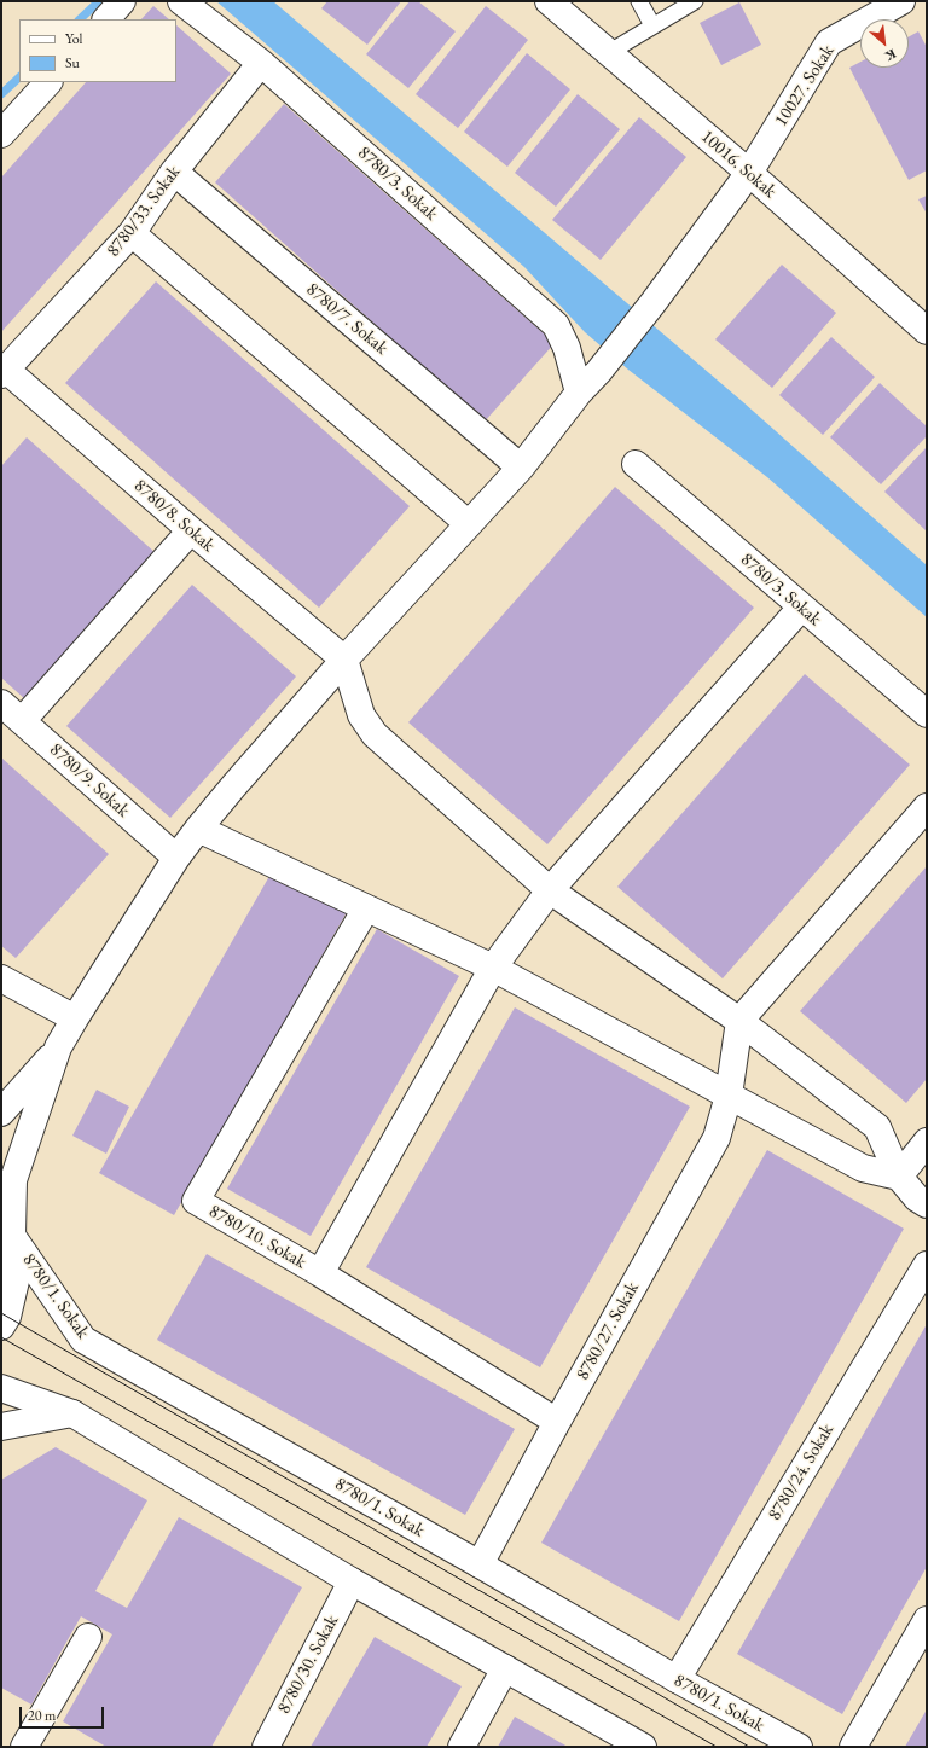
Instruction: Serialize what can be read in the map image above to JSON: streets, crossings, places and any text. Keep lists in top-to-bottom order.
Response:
{
  "streets": {
    "street": [
      "10027. Sokak",
      "10016. Sokak",
      "8780/3. Sokak",
      "8780/33. Sokak",
      "8780/7. Sokak",
      "8780/8. Sokak",
      "8780/9. Sokak",
      "8780/10. Sokak",
      "8780/1. Sokak",
      "8780/27. Sokak",
      "8780/24. Sokak",
      "8780/30. Sokak"
    ]
  },
  "crossings": [
    ["10027. Sokak", "10016. Sokak"],
    ["10027. Sokak", "8780/3. Sokak"],
    ["10027. Sokak", "8780/7. Sokak"],
    ["10027. Sokak", "8780/8. Sokak"],
    ["10027. Sokak", "8780/9. Sokak"],
    ["8780/3. Sokak", "8780/33. Sokak"],
    ["8780/33. Sokak", "8780/7. Sokak"],
    ["8780/33. Sokak", "8780/8. Sokak"],
    ["8780/10. Sokak", "8780/27. Sokak"],
    ["8780/1. Sokak", "8780/27. Sokak"],
    ["8780/1. Sokak", "8780/24. Sokak"]
  ],
  "legend": ["Yol", "Su"],
  "scale_bar": "20 m",
  "north": "bottom right"
}
